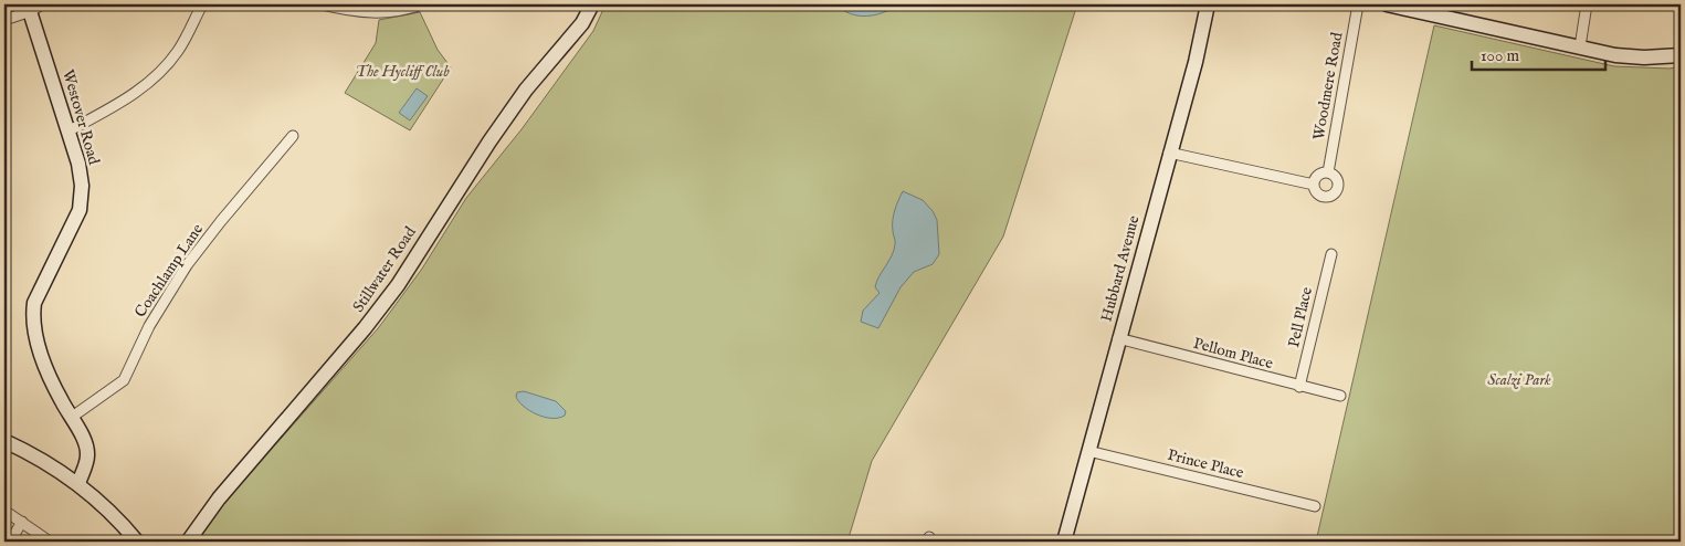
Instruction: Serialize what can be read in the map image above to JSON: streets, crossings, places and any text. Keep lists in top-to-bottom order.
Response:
{
  "streets": {
    "main road": ["Westover Road", "Hubbard Avenue", "Stillwater Road"],
    "street": [
      "Woodmere Road",
      "Coachlamp Lane",
      "Pell Place",
      "Pellom Place",
      "Prince Place"
    ]
  },
  "crossings": [
    ["Woodmere Road", "Hubbard Avenue"],
    ["Westover Road", "Coachlamp Lane"],
    ["Hubbard Avenue", "Pellom Place"],
    ["Hubbard Avenue", "Prince Place"],
    ["Pell Place", "Pellom Place"]
  ],
  "parks": ["The Hycliff Club", "Scalzi Park"],
  "scale_bar": "100 m"
}
